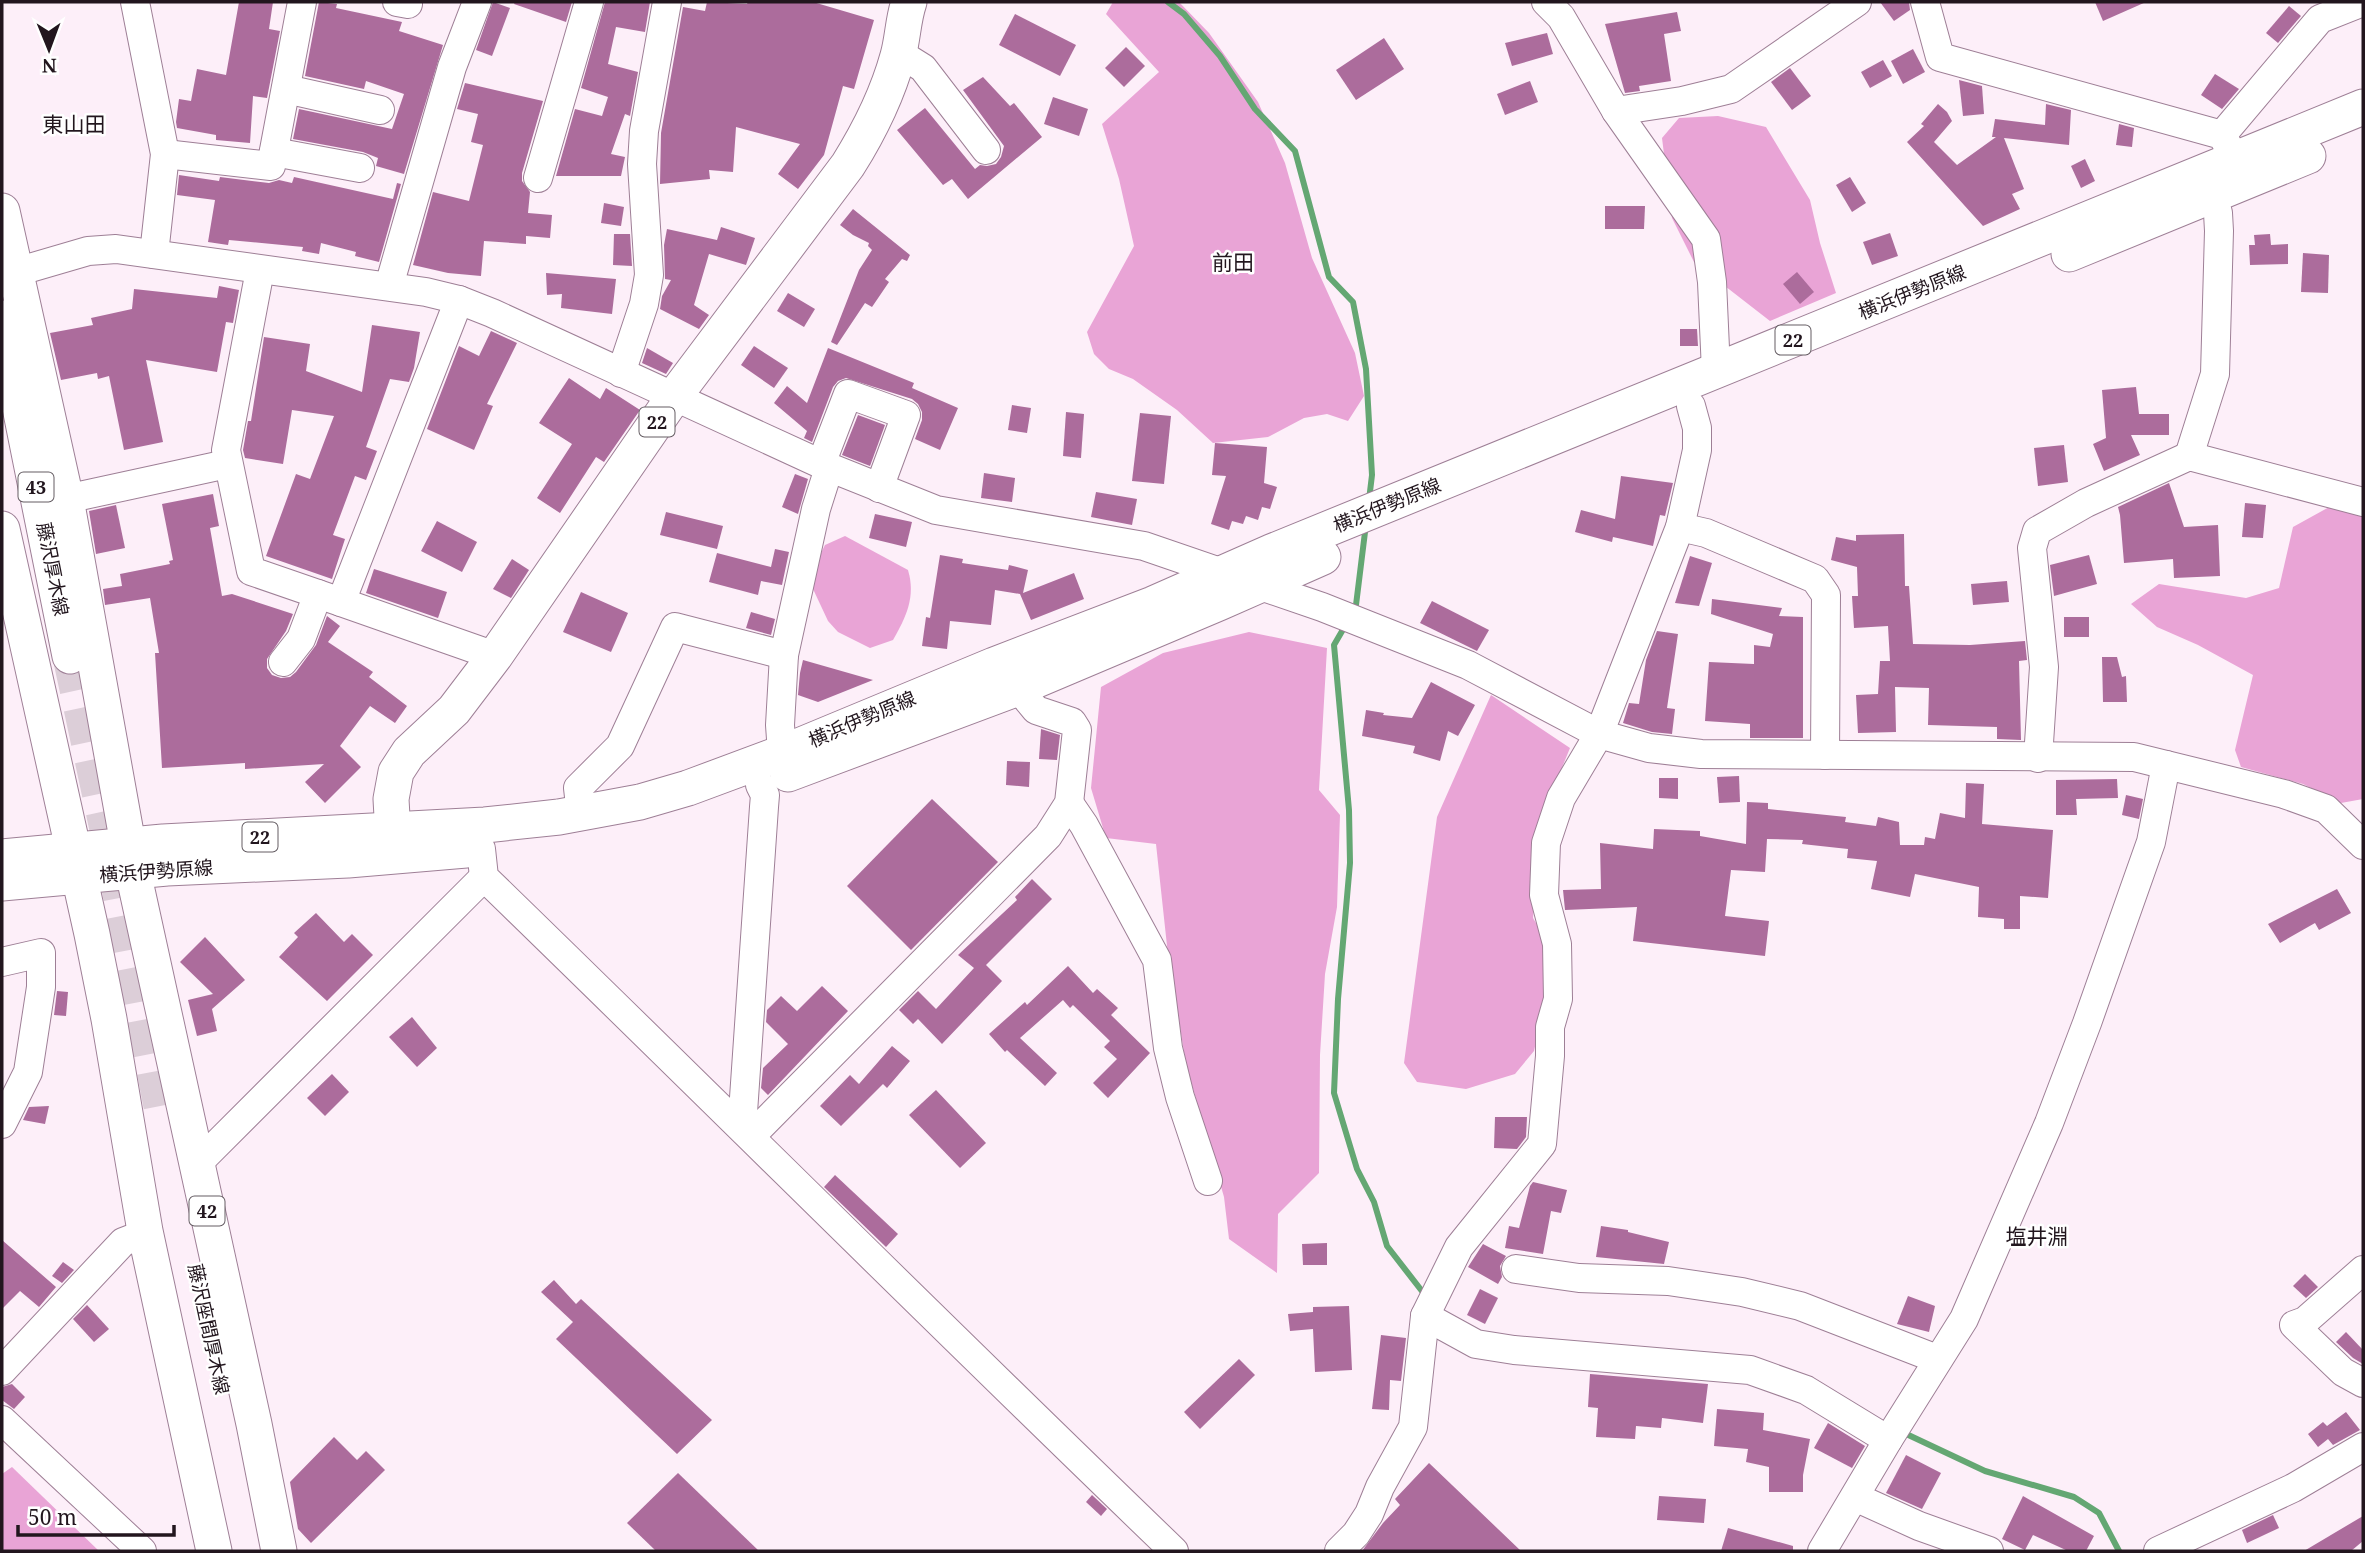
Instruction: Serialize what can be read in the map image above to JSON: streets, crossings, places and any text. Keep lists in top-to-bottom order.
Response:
{
  "streets": {
    "main road": [
      "横浜伊勢原線",
      "22",
      "43",
      "藤沢厚木線",
      "42",
      "藤沢座間厚木線"
    ]
  },
  "crossings": [
    ["横浜伊勢原線", "22"],
    ["横浜伊勢原線", "42"]
  ],
  "districts": ["東山田", "前田", "塩井淵"],
  "scale_bar": "50 m",
  "north": "bottom"
}
